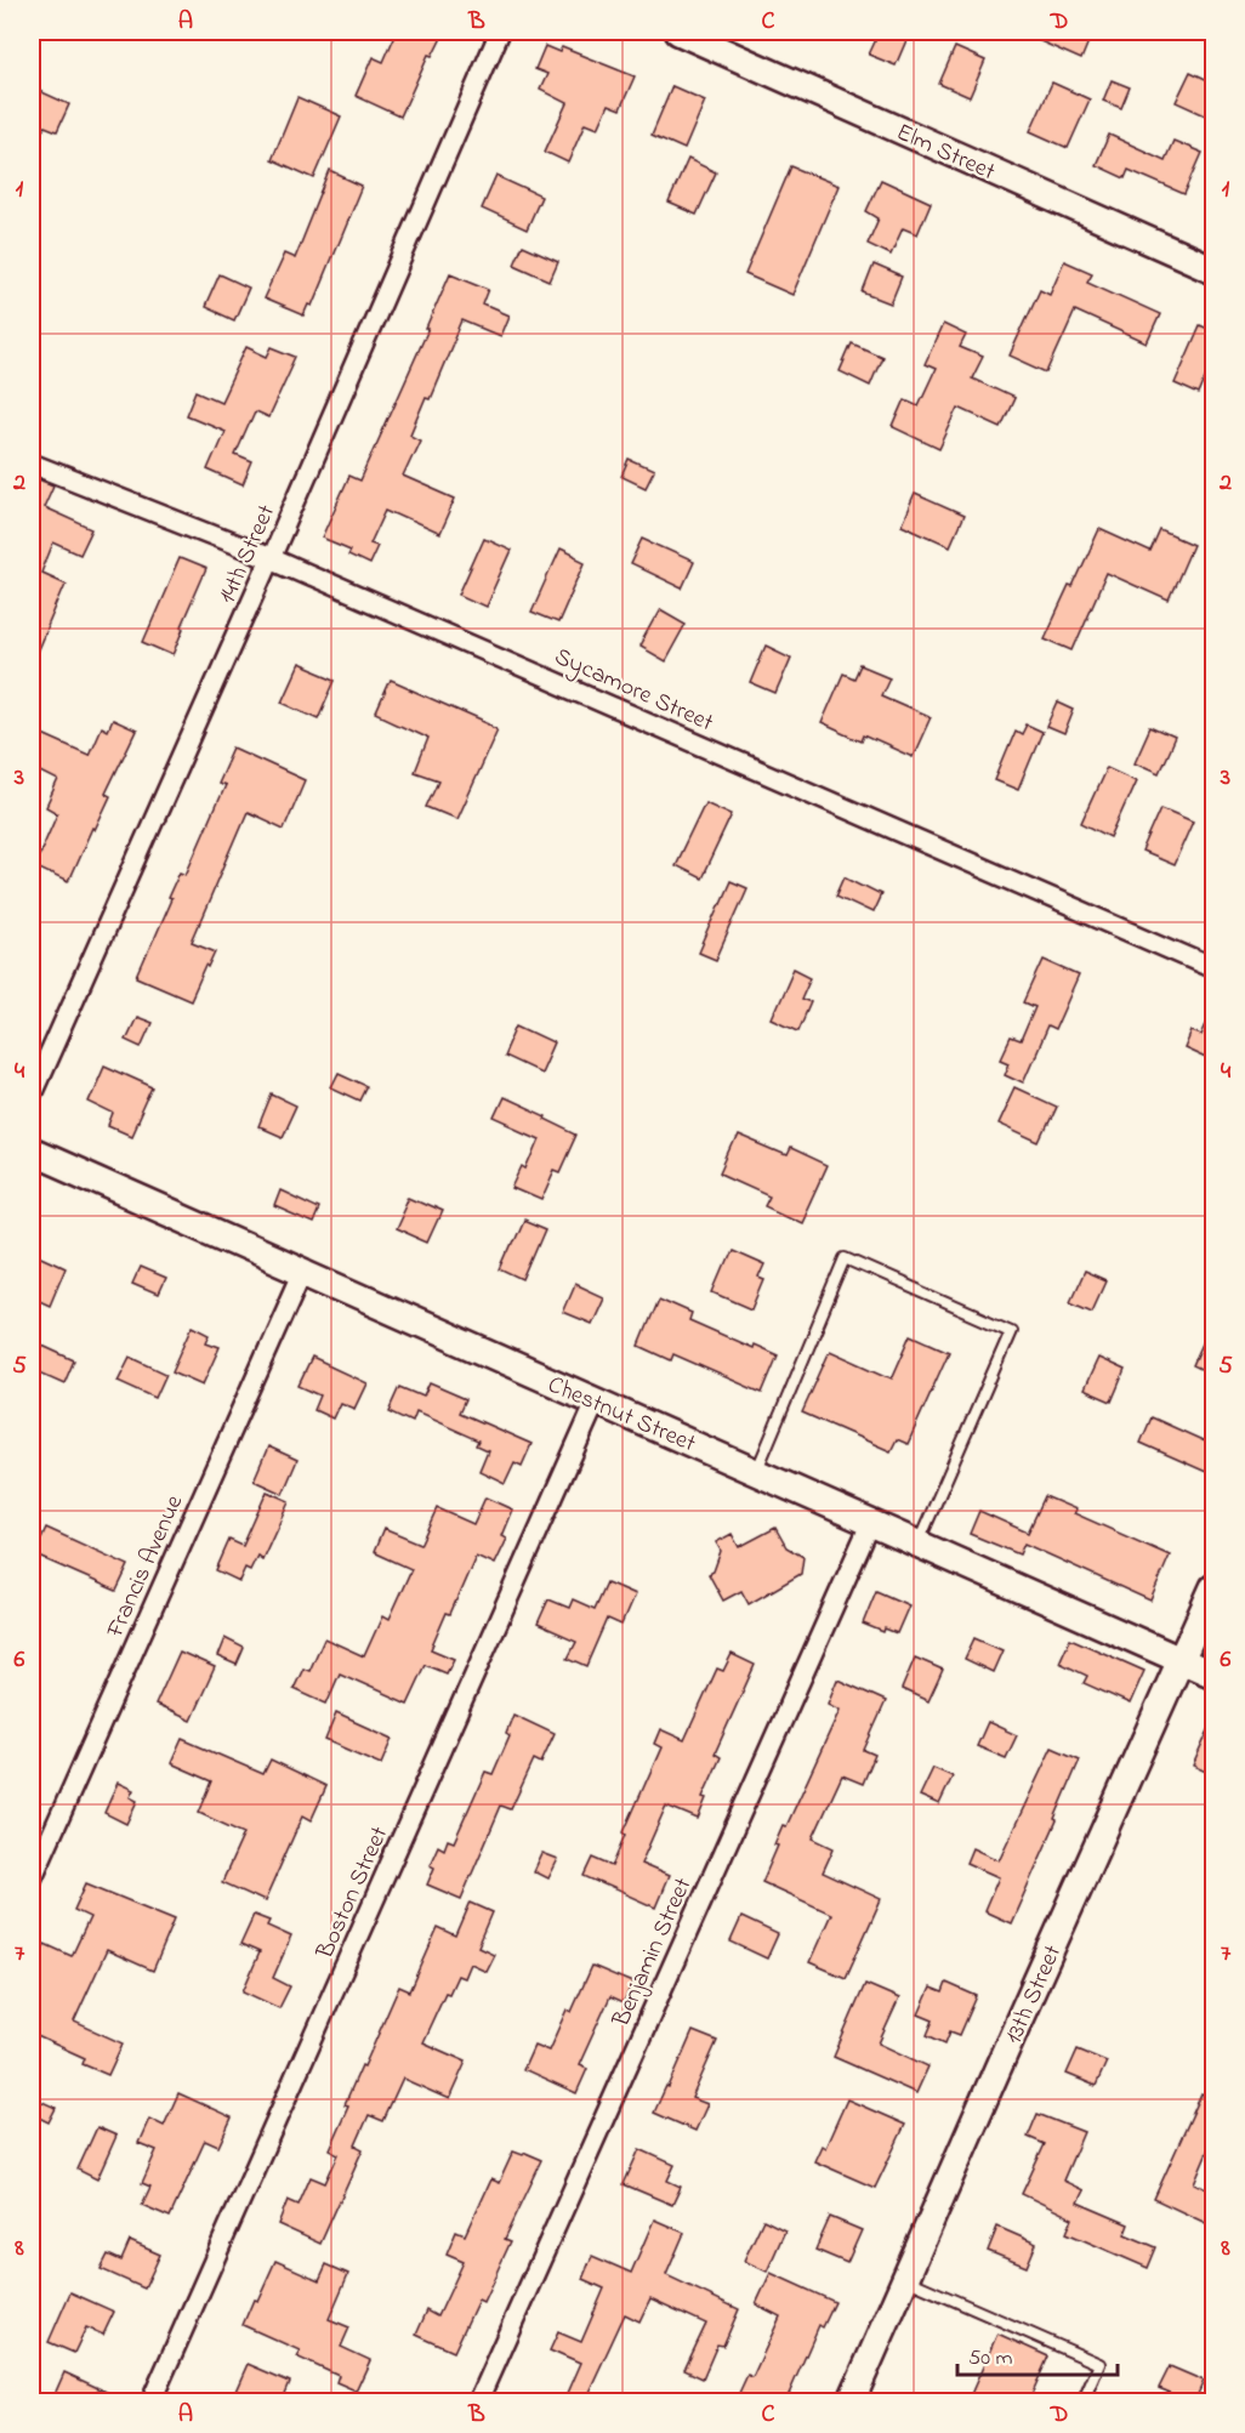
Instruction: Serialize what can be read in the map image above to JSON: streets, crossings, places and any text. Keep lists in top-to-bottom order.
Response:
{
  "streets": {
    "main road": ["Elm Street", "Chestnut Street", "13th Street"],
    "street": [
      "14th Street",
      "Sycamore Street",
      "Francis Avenue",
      "Boston Street",
      "Benjamin Street"
    ]
  },
  "crossings": [
    ["14th Street", "Sycamore Street"],
    ["Chestnut Street", "Francis Avenue"],
    ["Chestnut Street", "Boston Street"],
    ["Chestnut Street", "Benjamin Street"],
    ["Chestnut Street", "13th Street"]
  ],
  "scale_bar": "50 m",
  "grid": {
    "columns": [
      "A",
      "B",
      "C",
      "D"
    ],
    "rows": [
      "1",
      "2",
      "3",
      "4",
      "5",
      "6",
      "7",
      "8"
    ]
  }
}
